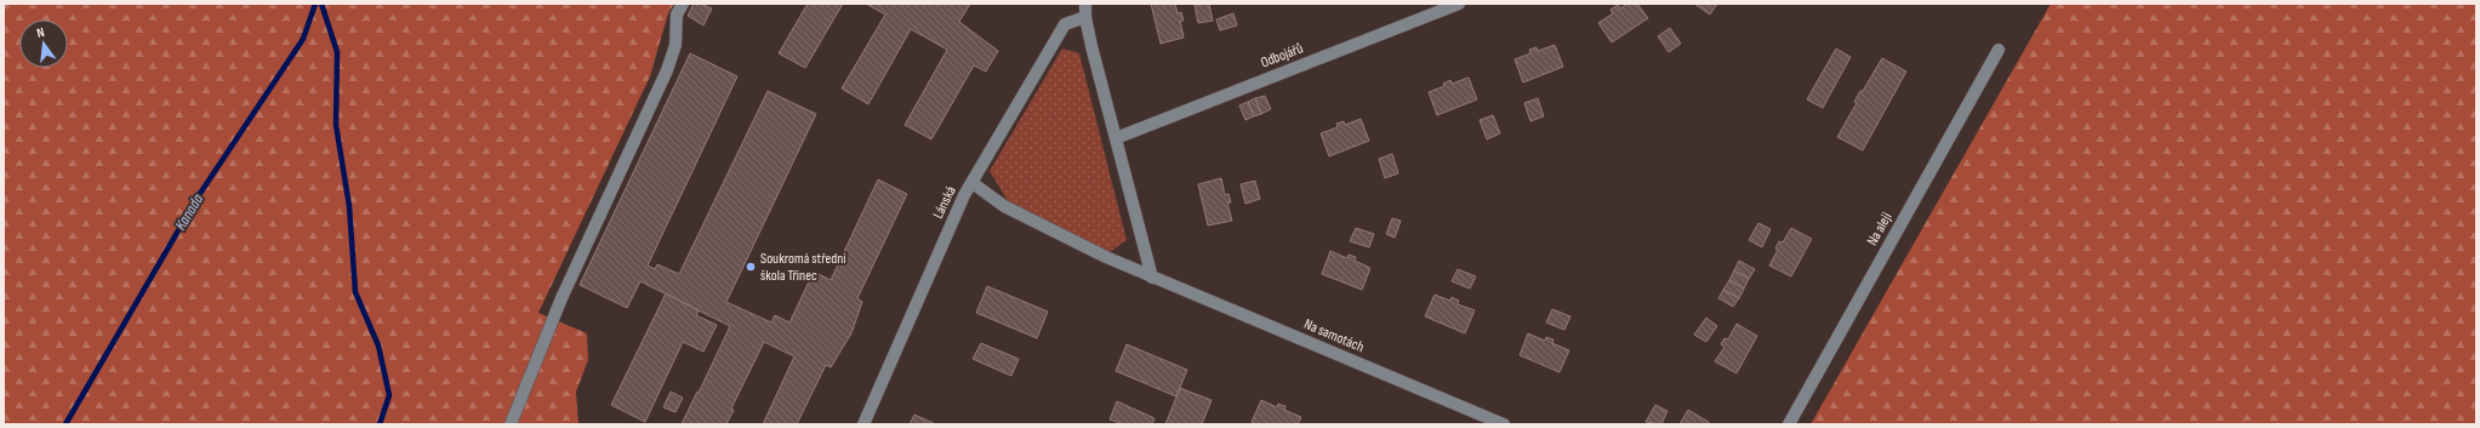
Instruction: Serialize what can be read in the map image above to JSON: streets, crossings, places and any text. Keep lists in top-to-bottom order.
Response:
{
  "streets": {
    "street": [
      "Odbojářů",
      "Lánská",
      "Na aleji",
      "Na samotách"
    ]
  },
  "crossings": [
    ["Lánská", "Na samotách"]
  ],
  "water": ["Kanada"],
  "places": ["Soukromá střední škola Třinec"],
  "north": "top"
}
